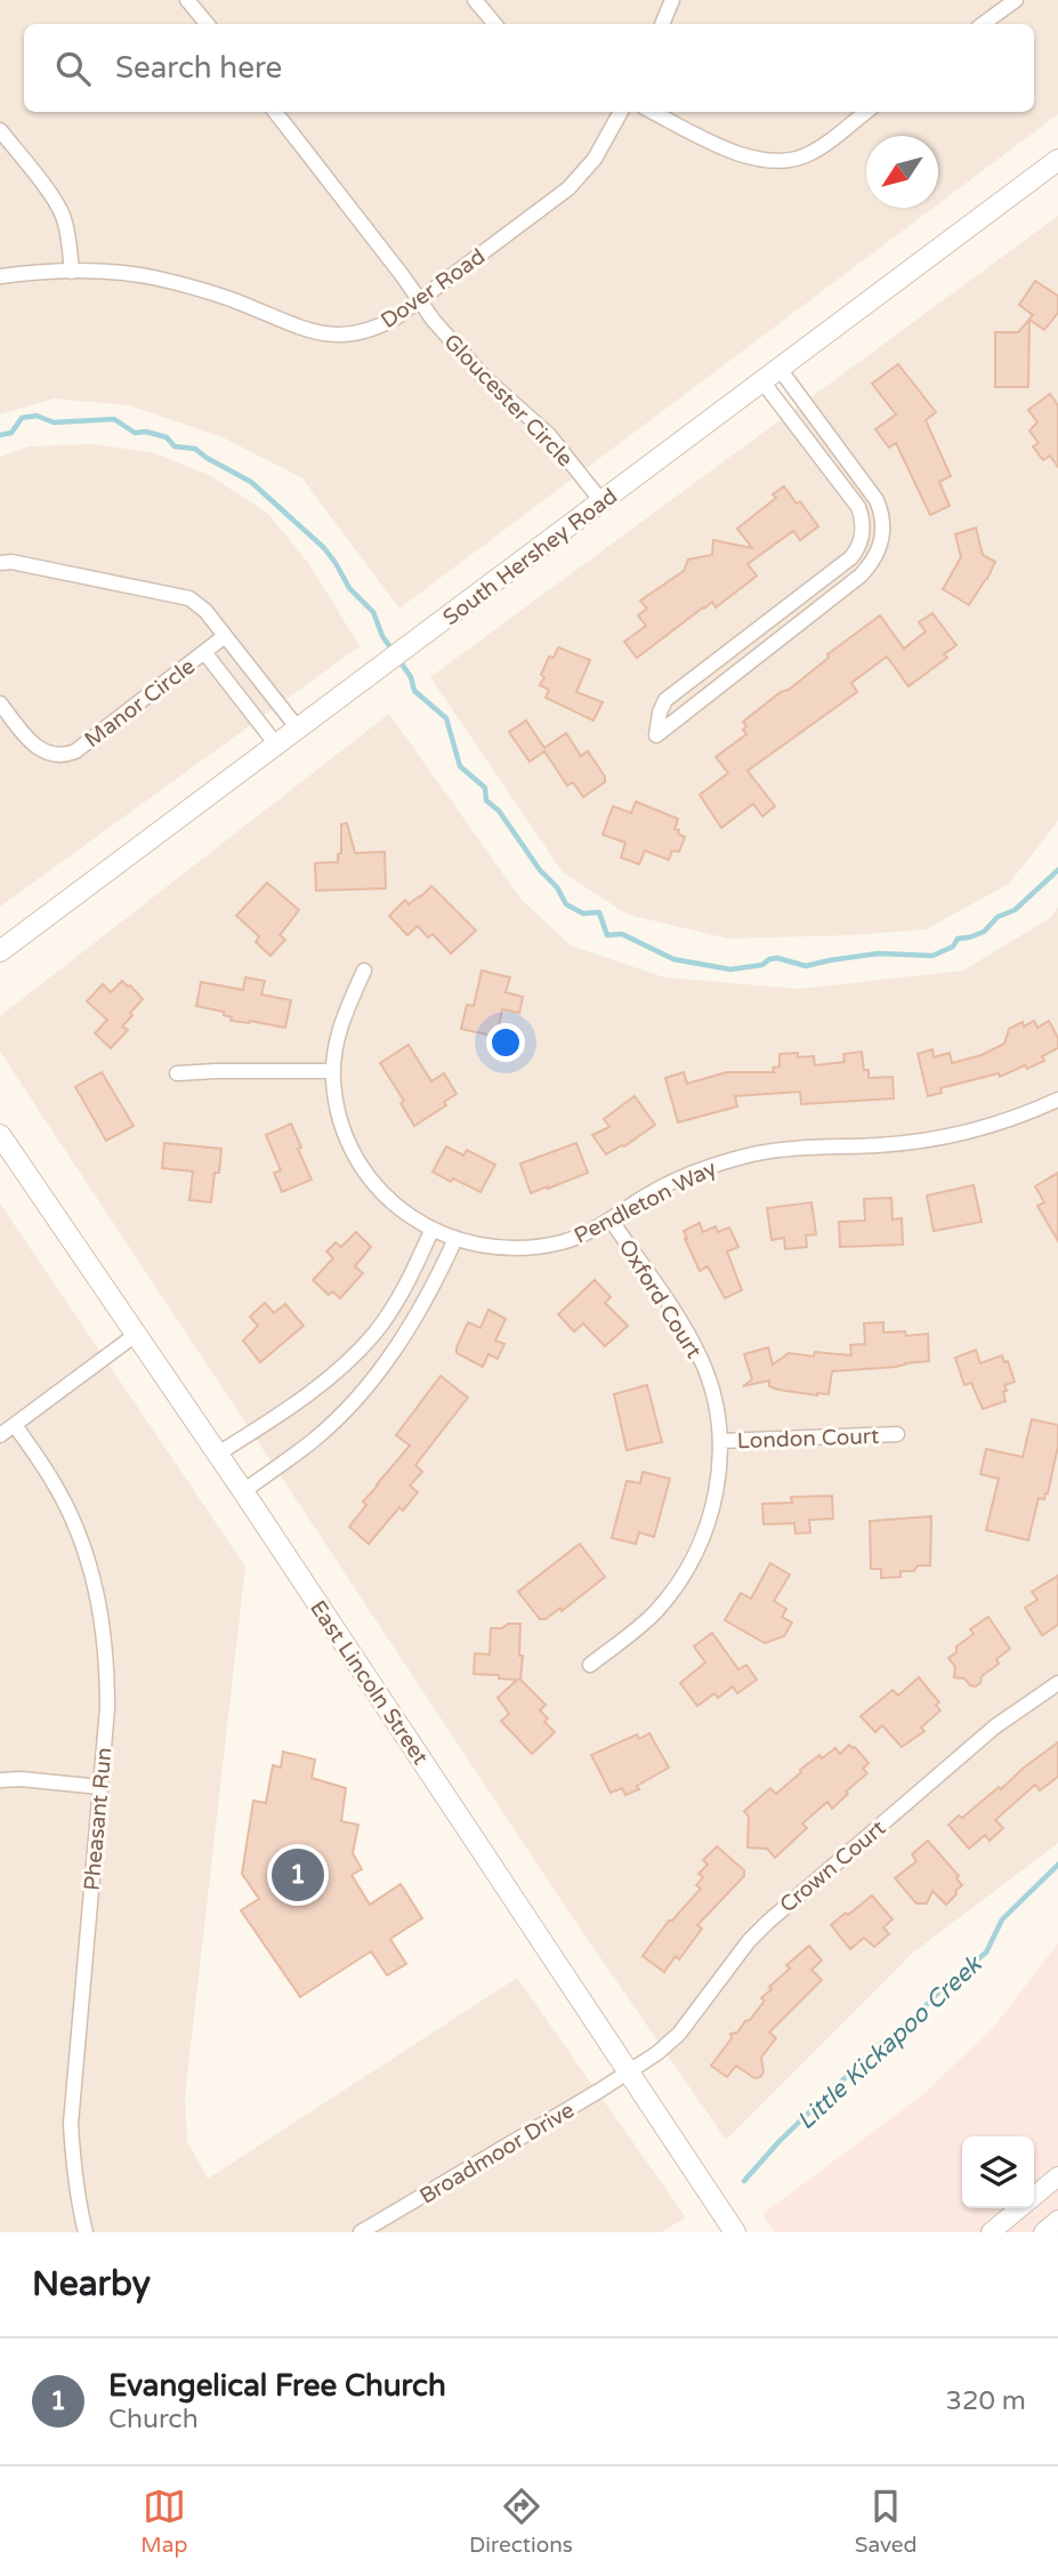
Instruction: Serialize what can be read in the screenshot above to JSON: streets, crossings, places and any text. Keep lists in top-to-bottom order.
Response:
{
  "streets": {
    "main road": ["South Hershey Road", "East Lincoln Street"],
    "street": [
      "Dover Road",
      "Gloucester Circle",
      "Manor Circle",
      "Pendleton Way",
      "Oxford Court",
      "London Court",
      "Pheasant Run",
      "Crown Court",
      "Broadmoor Drive"
    ]
  },
  "crossings": [
    ["Dover Road", "Gloucester Circle"],
    ["Gloucester Circle", "South Hershey Road"],
    ["South Hershey Road", "Manor Circle"],
    ["Pendleton Way", "Oxford Court"],
    ["Oxford Court", "London Court"],
    ["East Lincoln Street", "Crown Court"],
    ["East Lincoln Street", "Broadmoor Drive"],
    ["Crown Court", "Broadmoor Drive"]
  ],
  "water": ["Little Kickapoo Creek"],
  "north": "bottom left",
  "page": {
    "search": "Search here",
    "pins": "1",
    "heading": "Nearby",
    "list": [
      {
        "mark": "1",
        "name": "Evangelical Free Church",
        "note": "Church",
        "value": "320 m"
      }
    ],
    "nav": ["Map", "Directions", "Saved"]
  }
}
